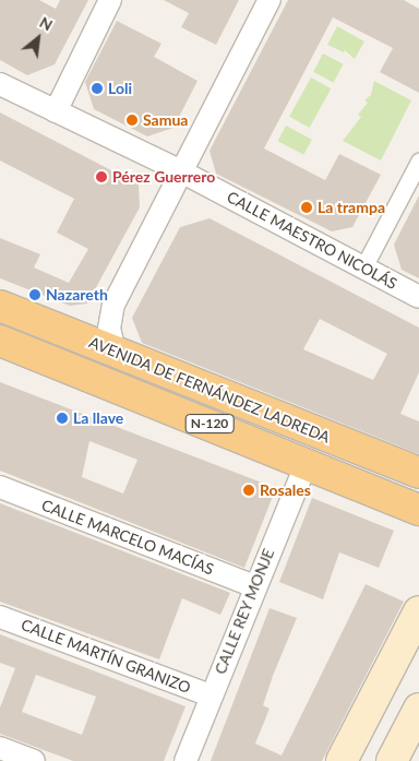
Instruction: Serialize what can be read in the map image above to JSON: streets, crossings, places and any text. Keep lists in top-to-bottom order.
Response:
{
  "streets": {
    "highway": ["AVENIDA DE FERNÁNDEZ LADREDA", "N-120"],
    "street": [
      "CALLE MAESTRO NICOLÁS",
      "CALLE MARCELO MACÍAS",
      "CALLE REY MONJE",
      "CALLE MARTÍN GRANIZO"
    ]
  },
  "crossings": [
    ["AVENIDA DE FERNÁNDEZ LADREDA", "CALLE REY MONJE"],
    ["CALLE MARCELO MACÍAS", "CALLE REY MONJE"],
    ["CALLE REY MONJE", "CALLE MARTÍN GRANIZO"]
  ],
  "places": [
    "Loli",
    "Samua",
    "Pérez Guerrero",
    "La trampa",
    "Nazareth",
    "La llave",
    "Rosales"
  ],
  "north": "top right"
}
